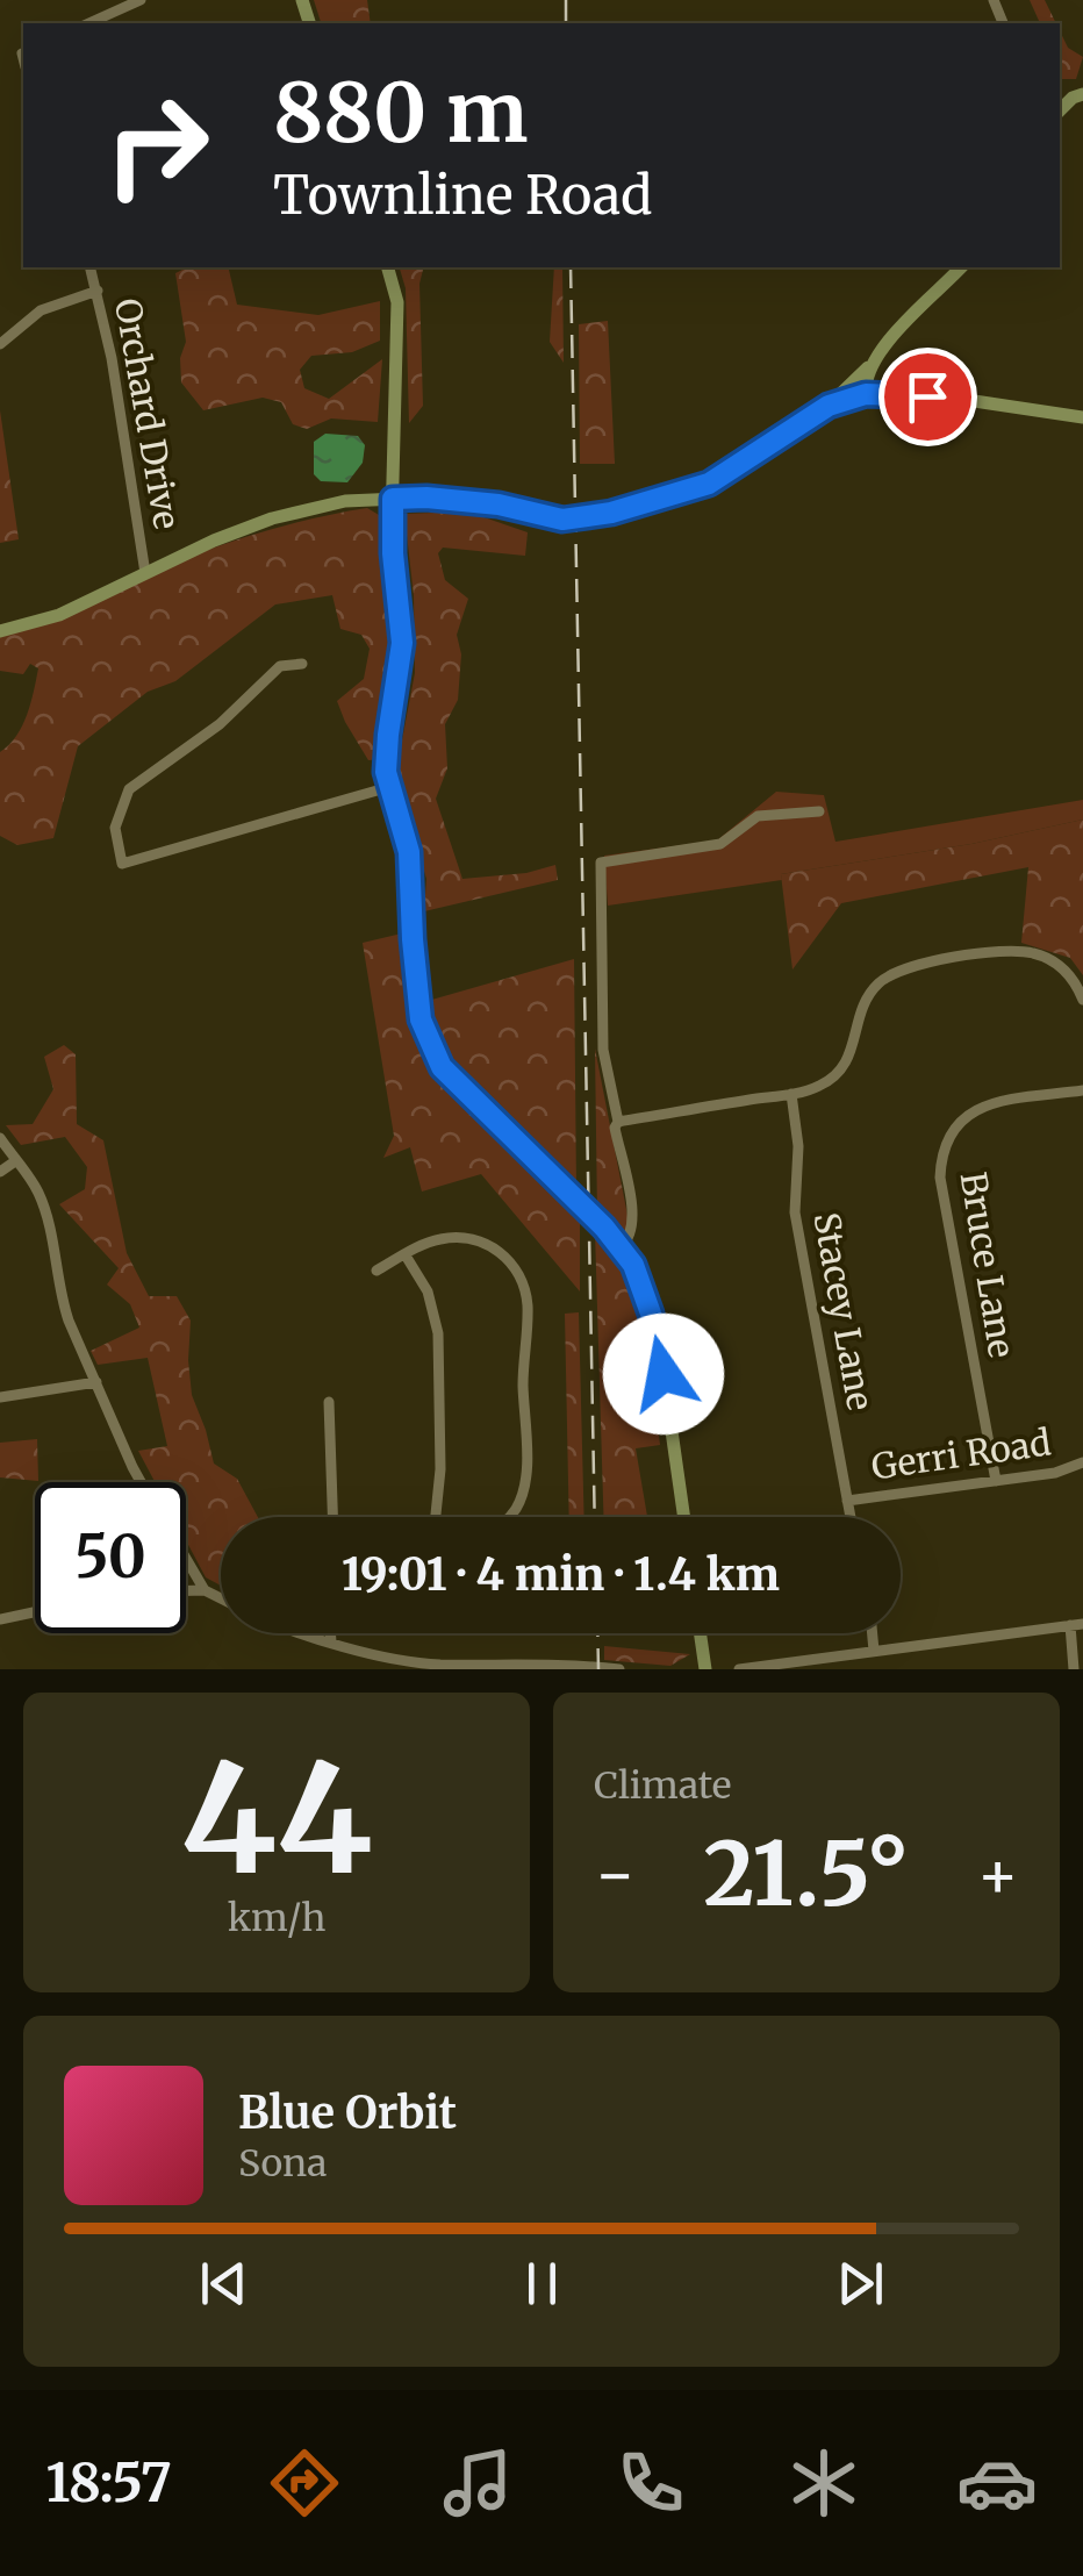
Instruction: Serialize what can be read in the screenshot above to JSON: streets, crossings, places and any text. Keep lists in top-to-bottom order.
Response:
{
  "streets": {
    "street": [
      "Orchard Drive",
      "Bruce Lane",
      "Stacey Lane",
      "Gerri Road"
    ]
  },
  "crossings": [
    ["Bruce Lane", "Gerri Road"],
    ["Stacey Lane", "Gerri Road"]
  ],
  "page": {
    "turn": ["880 m", "Townline Road"],
    "limit": "50",
    "trip": "19:01 · 4 min · 1.4 km",
    "tile": [
      ["44", "km/h"],
      "Climate"
    ],
    "heat": ["−", "21.5°", "+"],
    "song": ["Blue Orbit", "Sona"],
    "tabs": "18:57"
  }
}
